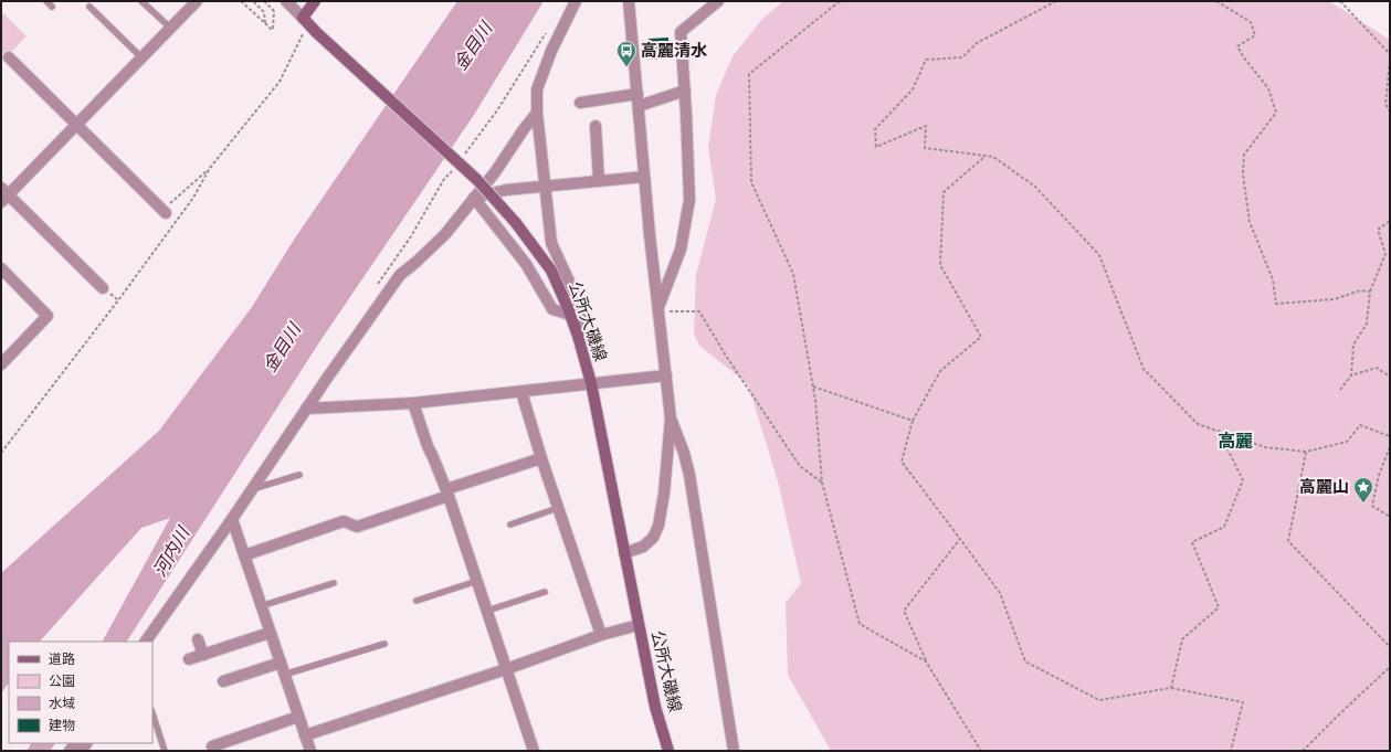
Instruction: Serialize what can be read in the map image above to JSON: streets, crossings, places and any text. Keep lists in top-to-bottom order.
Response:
{
  "streets": {
    "main road": ["公所大磯線"]
  },
  "districts": ["高麗"],
  "water": ["金目川", "河内川"],
  "places": {
    "bus stop": ["高麗清水"],
    "place": ["高麗山"]
  },
  "legend": [
    "道路",
    "公園",
    "水域",
    "建物"
  ]
}
